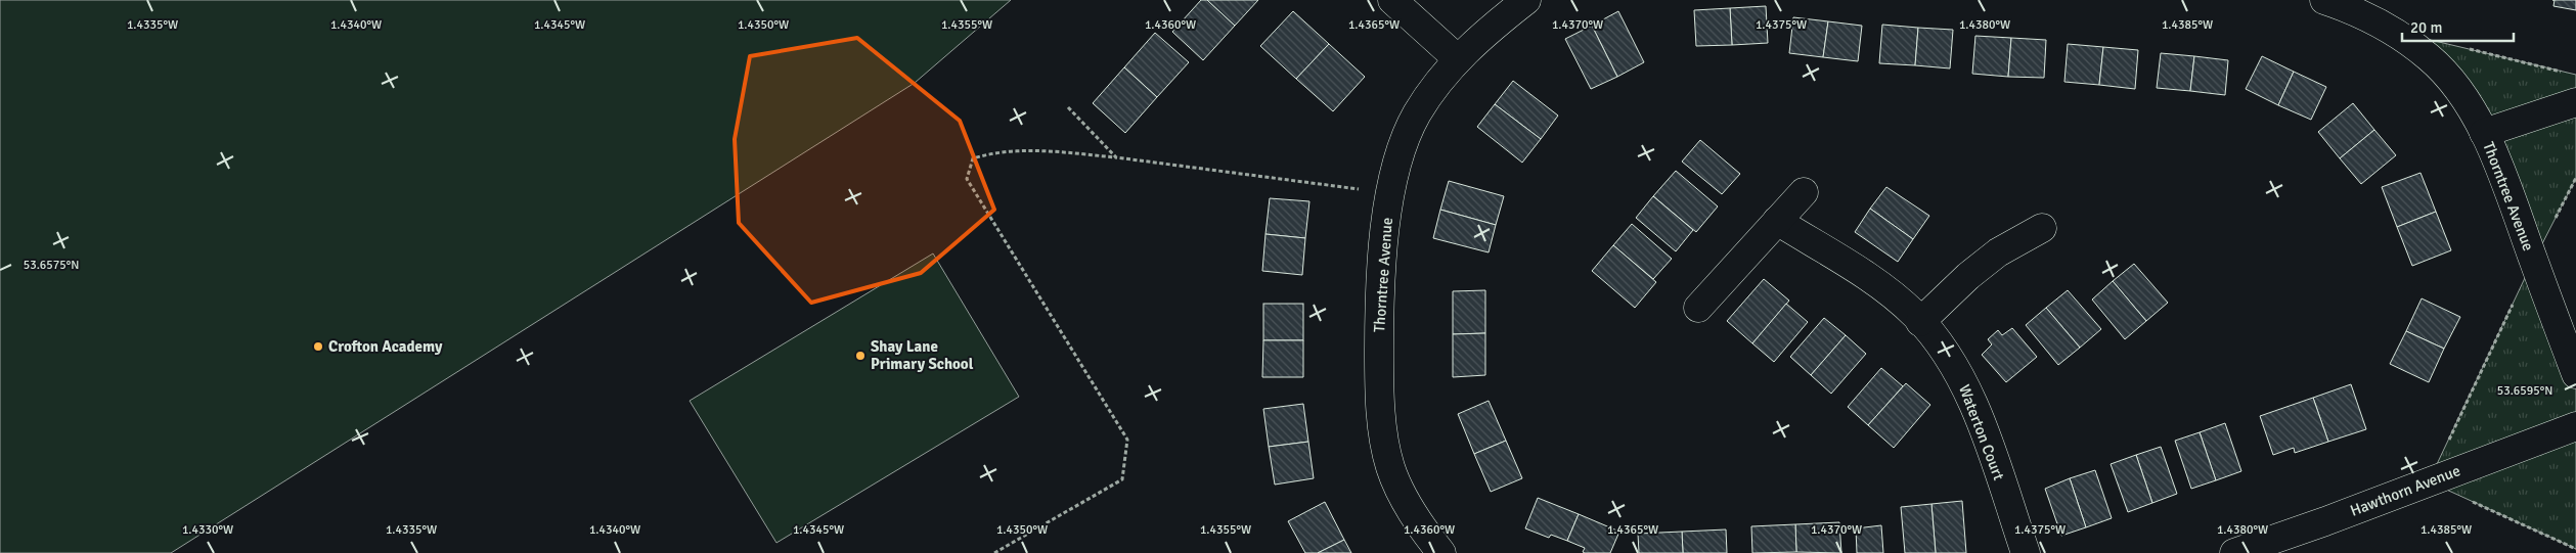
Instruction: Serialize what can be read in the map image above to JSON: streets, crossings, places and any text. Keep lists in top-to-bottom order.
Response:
{
  "streets": {
    "street": ["Thorntree Avenue", "Waterton Court", "Hawthorn Avenue"]
  },
  "places": ["Crofton Academy", "Shay Lane Primary School"],
  "scale_bar": "20 m",
  "coordinates": [
    "1.4335°W",
    "1.4340°W",
    "1.4345°W",
    "1.4350°W",
    "1.4355°W",
    "1.4380°W",
    "1.4385°W",
    "1.4360°W",
    "1.4365°W",
    "1.4370°W",
    "1.4375°W",
    "53.6575°N",
    "53.6595°N",
    "1.4330°W"
  ]
}
